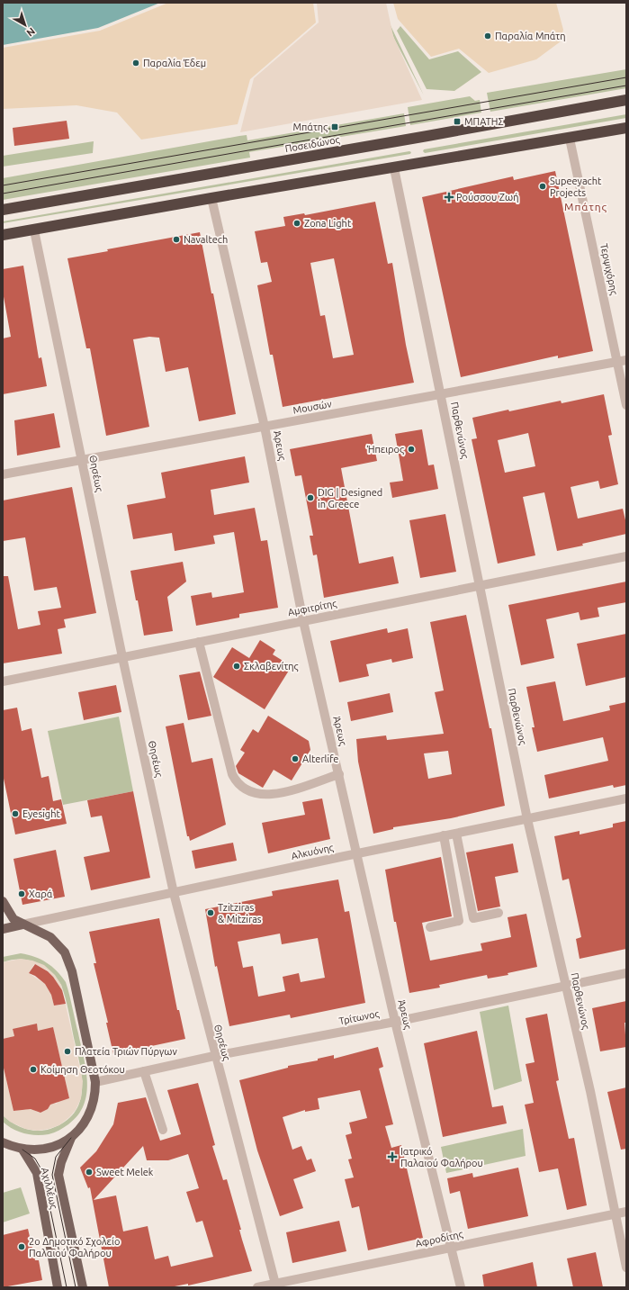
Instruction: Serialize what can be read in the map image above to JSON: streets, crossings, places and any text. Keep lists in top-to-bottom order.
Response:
{
  "streets": {
    "highway": ["Ποσειδώνος"],
    "main road": ["Αλκυόνης", "Αχιλλέως"],
    "street": [
      "Τερψιχόρης",
      "Μουσών",
      "Παρθενώνος",
      "Άρεως",
      "Θησέως",
      "Αμφιτρίτης",
      "Τρίτωνος",
      "Αφροδίτης"
    ]
  },
  "crossings": [
    ["Τερψιχόρης", "Μουσών"],
    ["Μουσών", "Παρθενώνος"],
    ["Μουσών", "Άρεως"],
    ["Μουσών", "Θησέως"],
    ["Παρθενώνος", "Αμφιτρίτης"],
    ["Παρθενώνος", "Αλκυόνης"],
    ["Παρθενώνος", "Τρίτωνος"],
    ["Παρθενώνος", "Αφροδίτης"],
    ["Άρεως", "Αμφιτρίτης"],
    ["Άρεως", "Αλκυόνης"],
    ["Άρεως", "Τρίτωνος"],
    ["Άρεως", "Αφροδίτης"],
    ["Θησέως", "Αμφιτρίτης"],
    ["Θησέως", "Αλκυόνης"],
    ["Θησέως", "Τρίτωνος"],
    ["Θησέως", "Αφροδίτης"]
  ],
  "districts": ["Μπάτης"],
  "places": {
    "other": [
      "Παραλία Μπάτη",
      "Παραλία Έδεμ",
      "Supeeyacht Projects",
      "Zona Light",
      "Navaltech",
      "Ήπειρος",
      "DIG | Designed in Greece",
      "Σκλαβενίτης",
      "Alterlife",
      "Eyesight",
      "Χαρά",
      "Tzitziras & Mitziras",
      "Πλατεία Τριών Πύργων",
      "Κοίμηση Θεοτόκου",
      "Sweet Melek",
      "2ο Δημοτικό Σχολείο Παλαιού Φαλήρου"
    ],
    "transit": ["ΜΠΑΤΗΣ", "Μπάτης"],
    "health": ["Ρούσσου Ζωή", "Ιατρικό Παλαιού Φαλήρου"]
  },
  "north": "bottom right"
}
